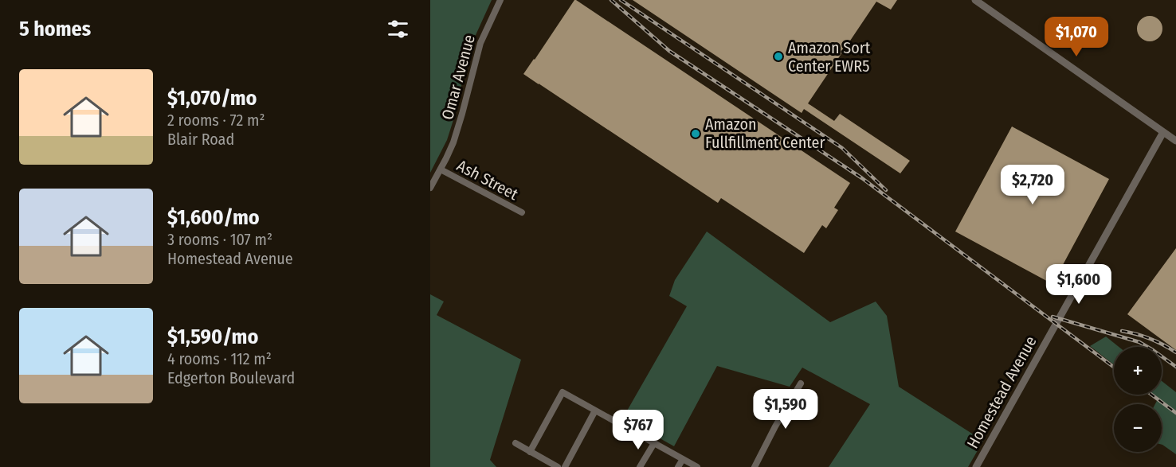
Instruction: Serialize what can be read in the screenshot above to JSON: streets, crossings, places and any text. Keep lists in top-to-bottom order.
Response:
{
  "streets": {
    "street": ["Omar Avenue", "Ash Street", "Homestead Avenue"]
  },
  "crossings": [
    ["Omar Avenue", "Ash Street"]
  ],
  "places": ["Amazon Sort Center EWR5", "Amazon Fullfillment Center"],
  "page": {
    "heading": "5 homes",
    "price": [
      "$1,070",
      "$2,720",
      "$1,600",
      "$1,590",
      "$767"
    ],
    "list": [
      {
        "name": "$1,070/mo",
        "note": "2 rooms · 72 m² · Blair Road"
      },
      {
        "name": "$1,600/mo",
        "note": "3 rooms · 107 m² · Homestead Avenue"
      },
      {
        "name": "$1,590/mo",
        "note": "4 rooms · 112 m² · Edgerton Boulevard"
      }
    ],
    "map_buttons": ["+", "−"]
  }
}
